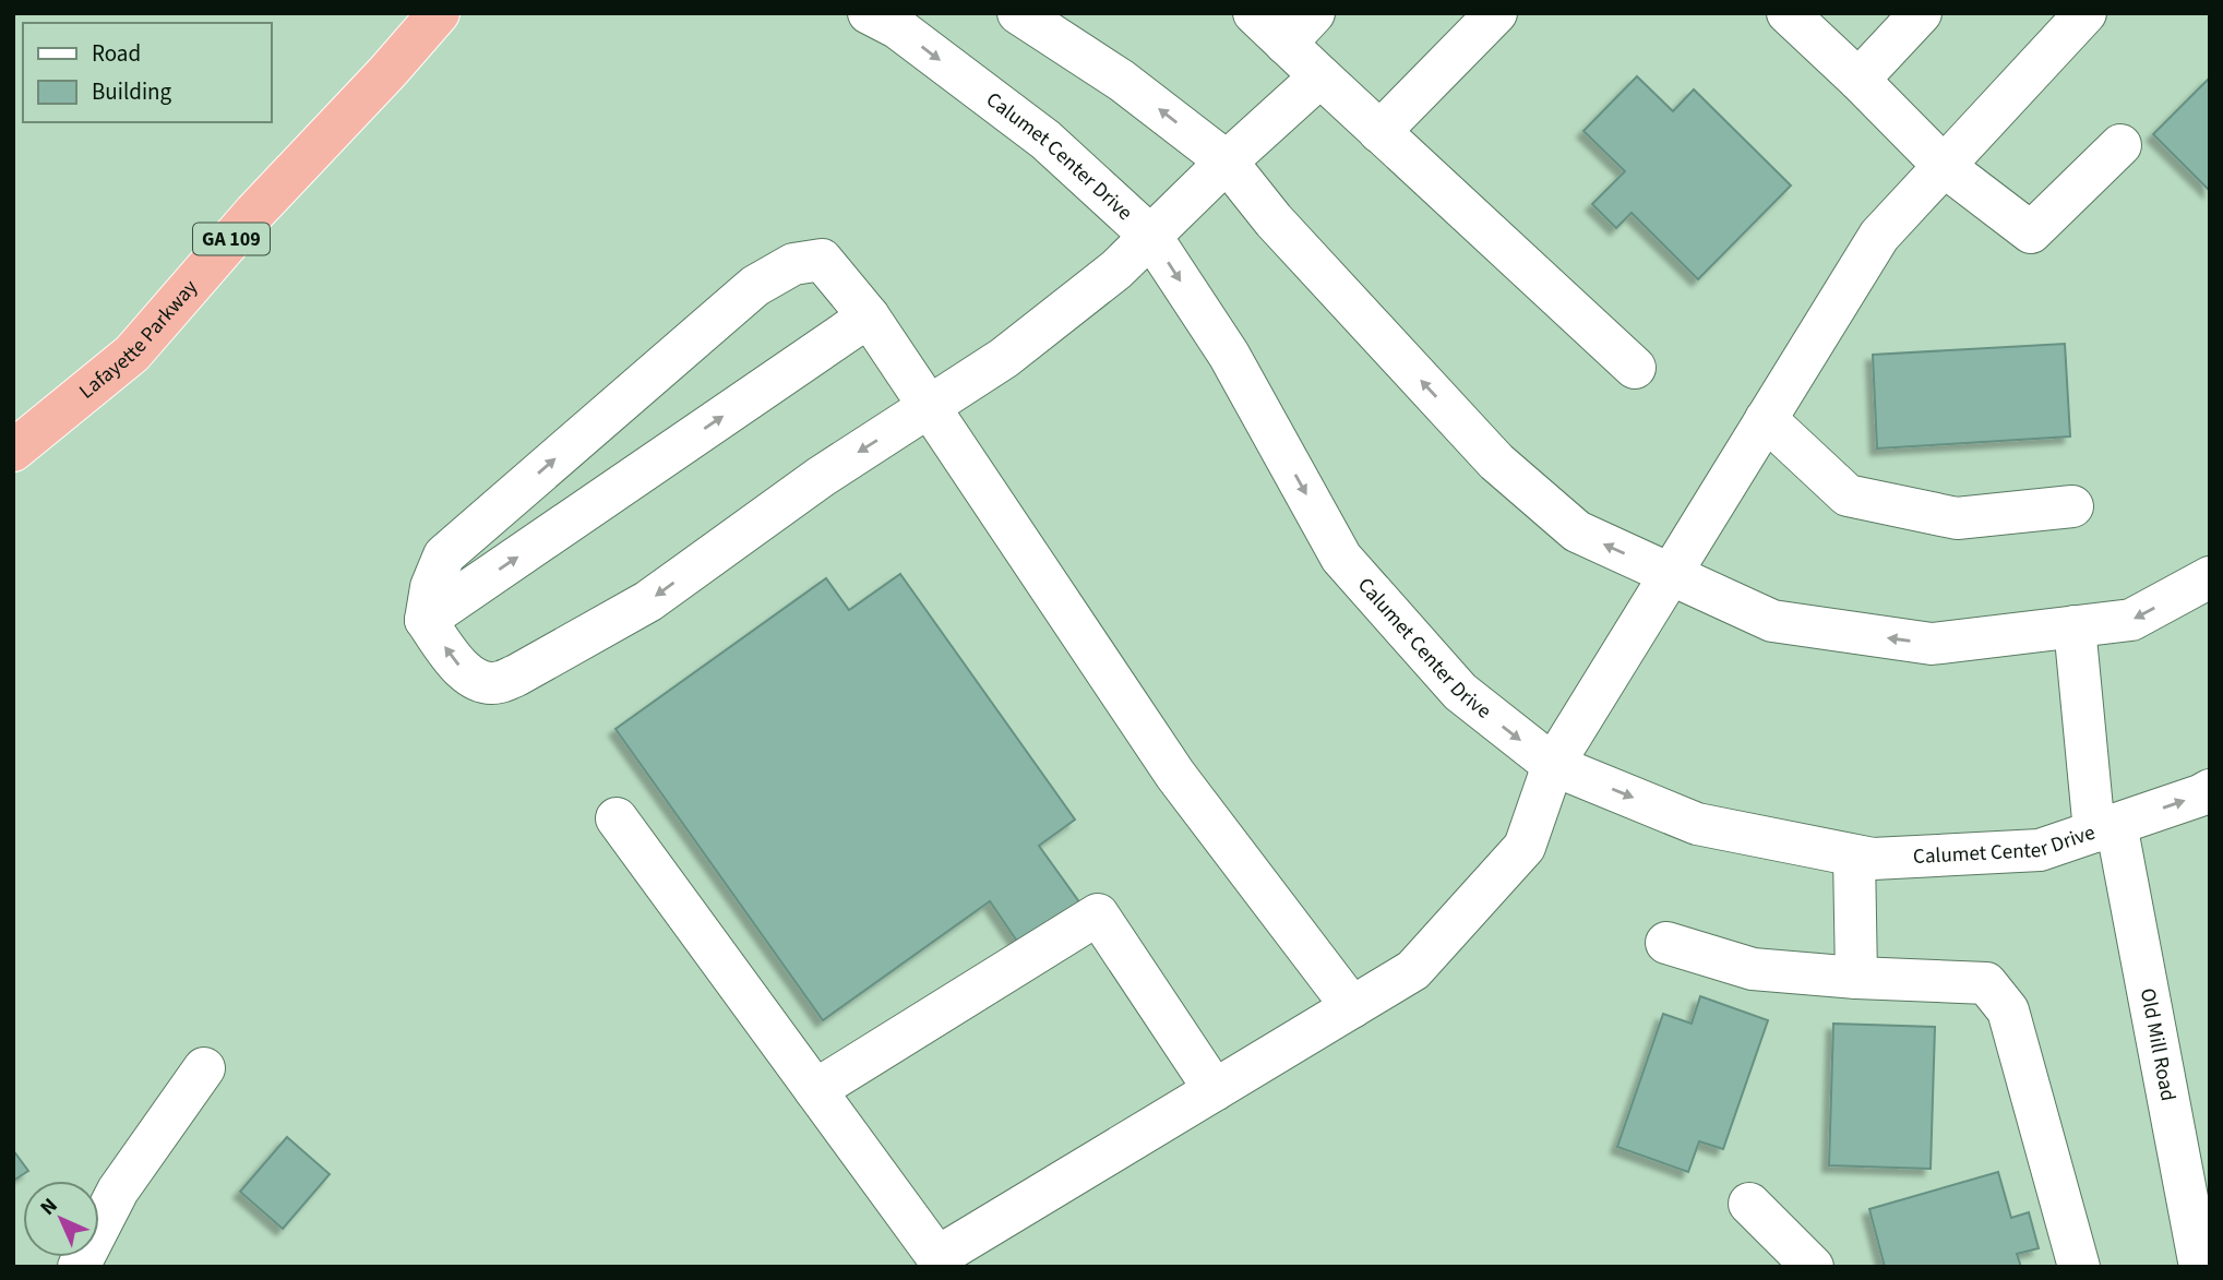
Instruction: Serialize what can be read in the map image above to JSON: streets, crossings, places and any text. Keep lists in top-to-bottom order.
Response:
{
  "streets": {
    "highway": ["GA 109", "Lafayette Parkway"],
    "street": ["Calumet Center Drive", "Old Mill Road"]
  },
  "crossings": [
    ["Calumet Center Drive", "Old Mill Road"]
  ],
  "legend": ["Road", "Building"],
  "north": "top left"
}
